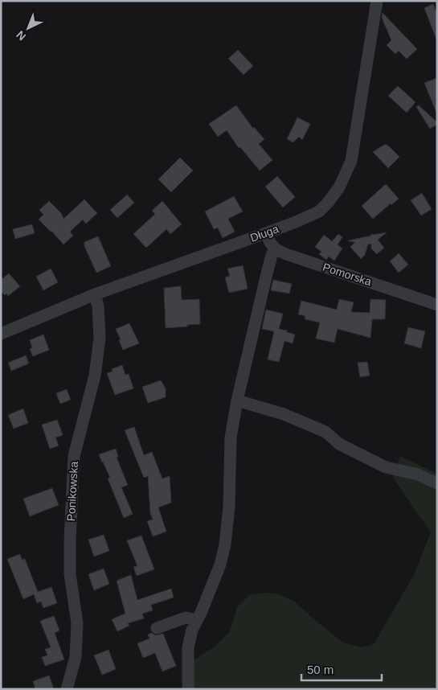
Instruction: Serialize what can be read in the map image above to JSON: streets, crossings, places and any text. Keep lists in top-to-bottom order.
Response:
{
  "streets": {
    "street": ["Długa", "Pomorska", "Ponikowska"]
  },
  "crossings": [
    ["Długa", "Ponikowska"]
  ],
  "scale_bar": "50 m",
  "north": "bottom left"
}
